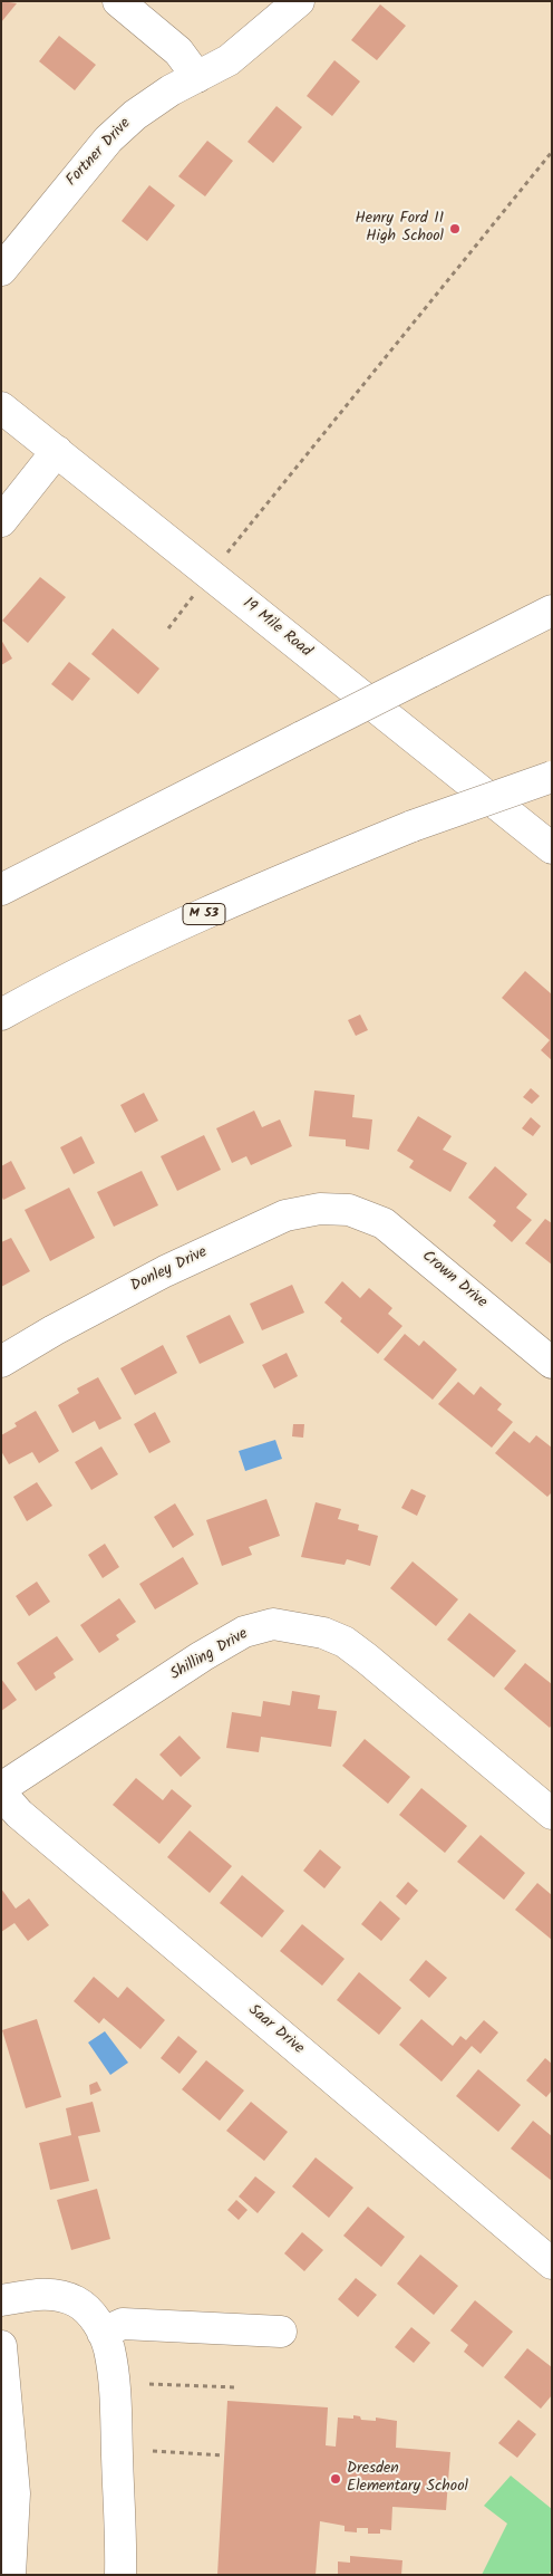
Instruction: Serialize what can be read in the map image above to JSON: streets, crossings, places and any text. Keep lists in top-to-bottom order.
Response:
{
  "streets": {
    "main road": [
      "Fortner Drive",
      "19 Mile Road",
      "M 53",
      "Donley Drive",
      "Crown Drive",
      "Shilling Drive",
      "Saar Drive"
    ]
  },
  "crossings": [
    ["Donley Drive", "Crown Drive"]
  ],
  "places": ["Henry Ford II High School", "Dresden Elementary School"]
}
